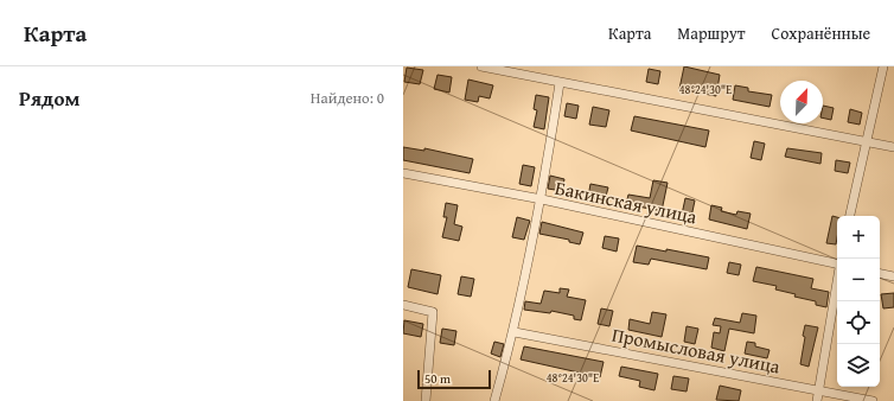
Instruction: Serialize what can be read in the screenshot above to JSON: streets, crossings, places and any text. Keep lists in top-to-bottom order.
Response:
{
  "streets": {
    "street": ["Бакинская улица", "Промысловая улица"]
  },
  "scale_bar": "50 m",
  "north": "top right",
  "page": {
    "header": "Карта",
    "nav": ["Карта", "Маршрут", "Сохранённые"],
    "heading": ["Рядом", "Найдено: 0"],
    "map_buttons": ["+", "−"],
    "scale": "50 m"
  },
  "coordinates": ["48°24'30\"E"]
}
